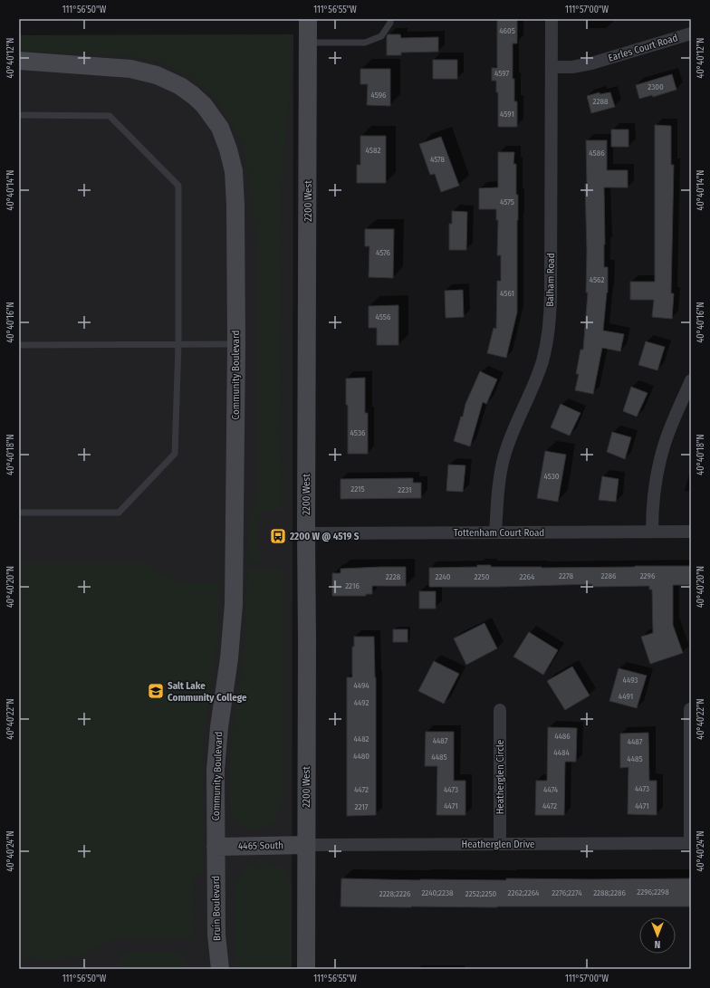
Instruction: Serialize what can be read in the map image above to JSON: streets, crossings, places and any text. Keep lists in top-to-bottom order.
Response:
{
  "streets": {
    "street": [
      "Earles Court Road",
      "2200 West",
      "Balham Road",
      "Community Boulevard",
      "Tottenham Court Road",
      "Heatherglen Circle",
      "Heatherglen Drive",
      "4465 South",
      "Bruin Boulevard"
    ]
  },
  "crossings": [
    ["Earles Court Road", "Balham Road"],
    ["2200 West", "Tottenham Court Road"],
    ["2200 West", "Heatherglen Drive"],
    ["2200 West", "4465 South"],
    ["Balham Road", "Tottenham Court Road"],
    ["Community Boulevard", "4465 South"],
    ["Community Boulevard", "Bruin Boulevard"],
    ["Heatherglen Circle", "Heatherglen Drive"],
    ["Heatherglen Drive", "4465 South"],
    ["4465 South", "Bruin Boulevard"]
  ],
  "places": {
    "bus stop": ["2200 W @ 4519 S"],
    "school or university": ["Salt Lake Community College"]
  },
  "house_numbers": [
    "4605",
    "4597",
    "2300",
    "4596",
    "2288",
    "4591",
    "4582",
    "4586",
    "4578",
    "4575",
    "4576",
    "4562",
    "4561",
    "4556",
    "4536",
    "4530",
    "2215",
    "2231",
    "2278",
    "2286",
    "2296",
    "2228",
    "2240",
    "2250",
    "2264",
    "2216",
    "4493",
    "4494",
    "4491",
    "4492",
    "4486",
    "4482",
    "4487",
    "4487",
    "4484",
    "4480",
    "4485",
    "4485",
    "4473",
    "4472",
    "4473",
    "4474",
    "4471",
    "4472",
    "4471",
    "2217",
    "2296;2298",
    "2240;2238",
    "2262;2264",
    "2276;2274",
    "2288;2286",
    "2228;2226",
    "2252;2250"
  ],
  "north": "bottom",
  "coordinates": [
    "111°56'50\"W",
    "111°56'55\"W",
    "111°57'00\"W",
    "40°40'12\"N",
    "40°40'14\"N",
    "40°40'16\"N",
    "40°40'18\"N",
    "40°40'20\"N",
    "40°40'22\"N",
    "40°40'24\"N"
  ]
}
